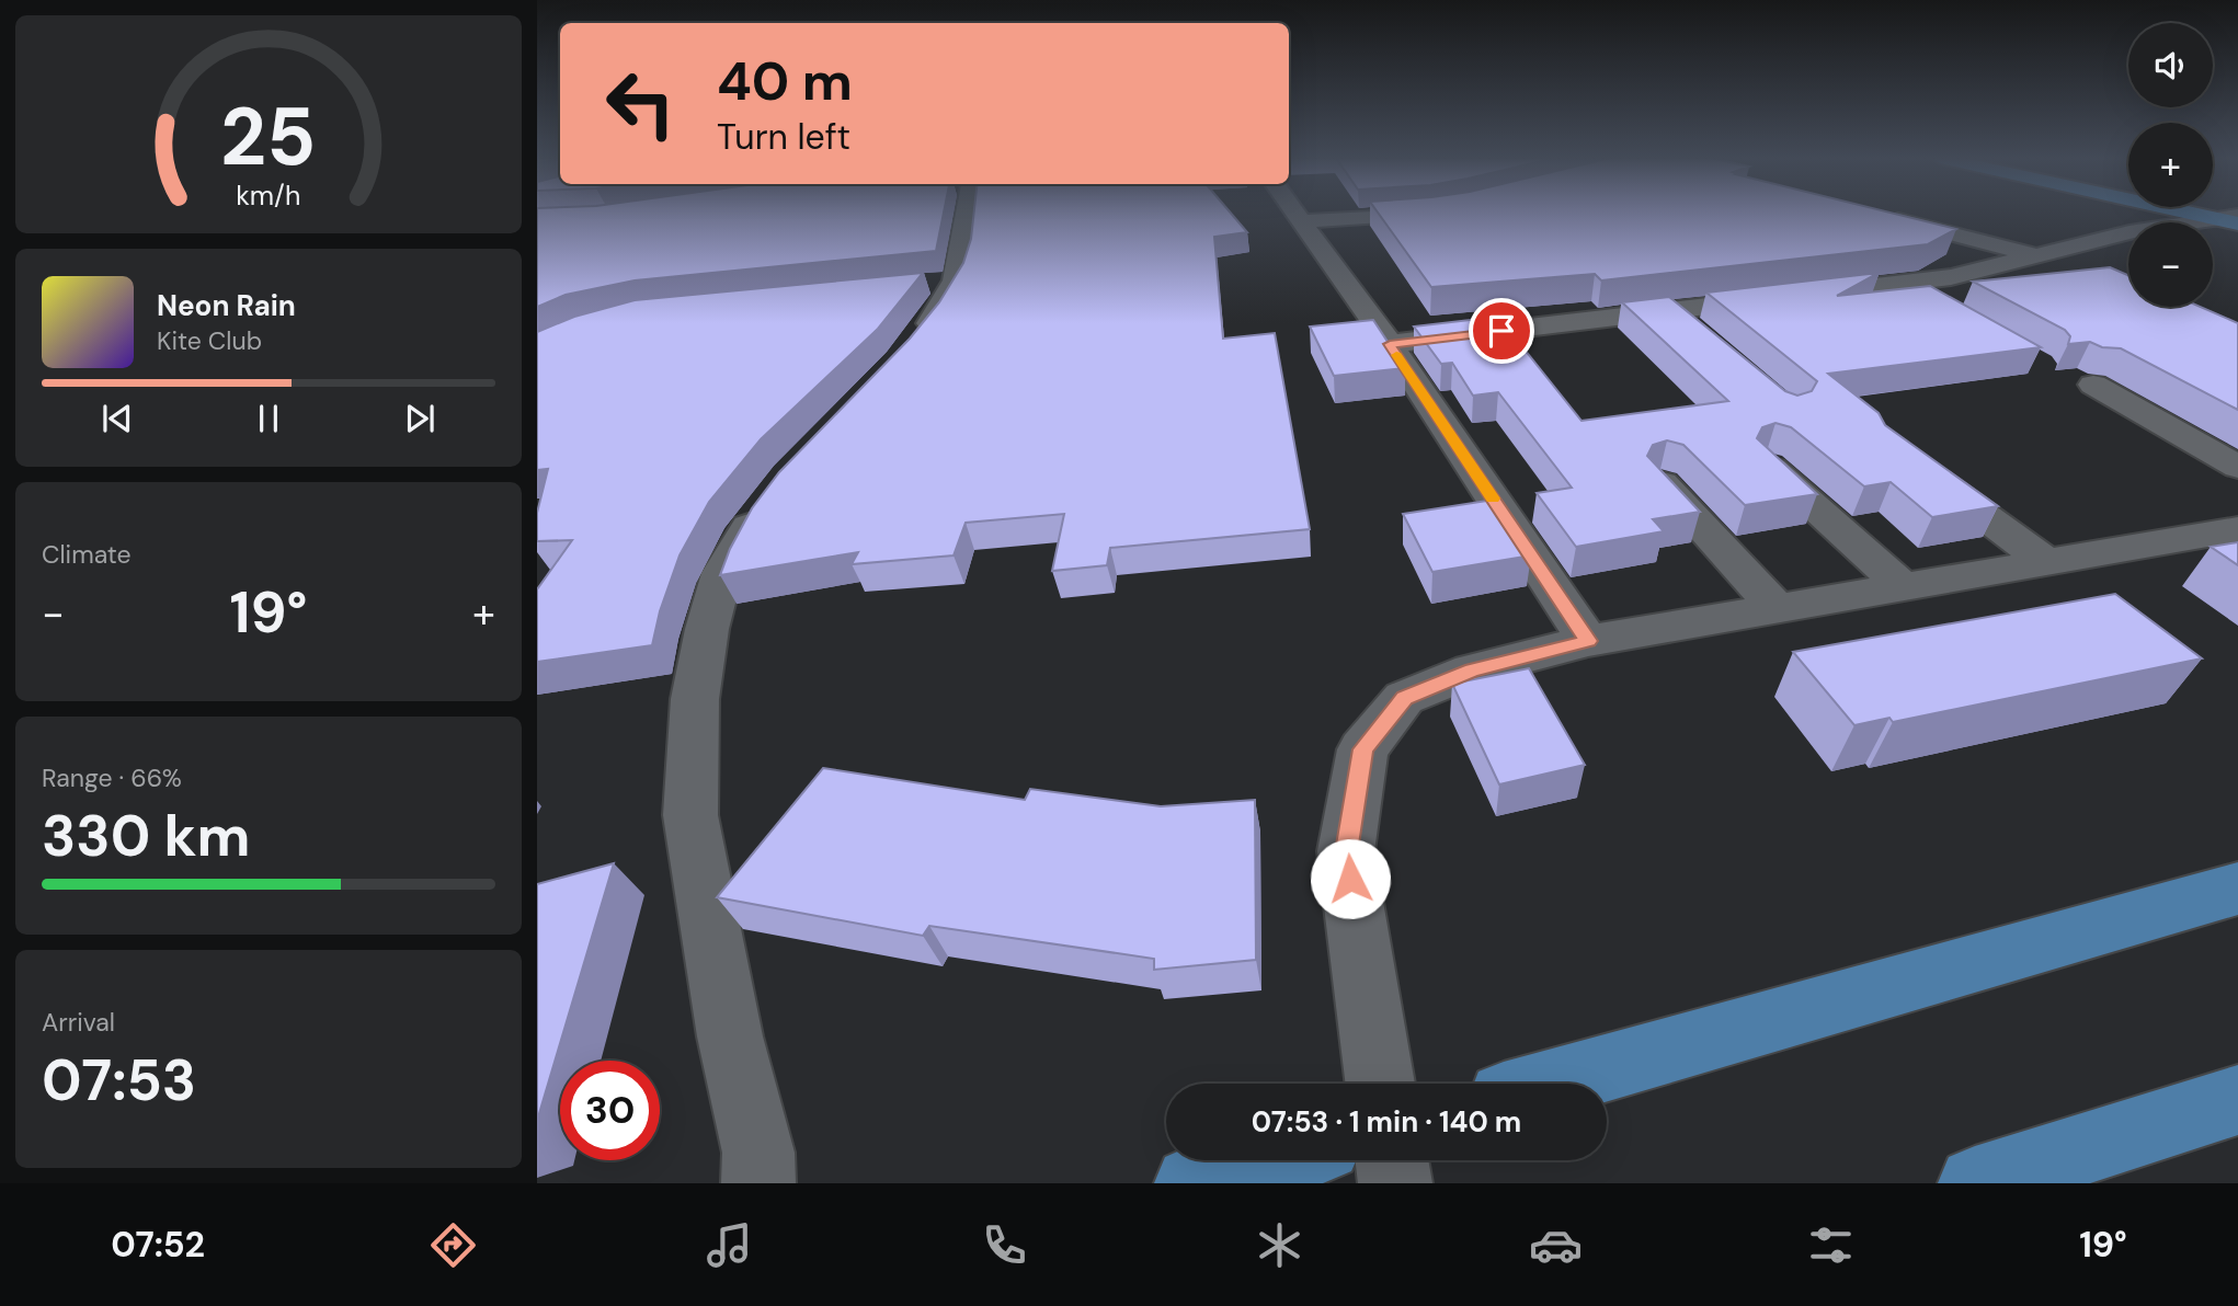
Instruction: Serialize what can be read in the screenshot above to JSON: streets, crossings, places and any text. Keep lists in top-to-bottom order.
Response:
{
  "page": {
    "map_buttons": ["+", "−"],
    "turn": ["40 m", "Turn left"],
    "song": ["Neon Rain", "Kite Club"],
    "tile": [
      "Climate",
      ["Range · 66%", "330 km"],
      ["Arrival", "07:53"]
    ],
    "heat": ["−", "19°", "+"],
    "limit": "30",
    "trip": "07:53 · 1 min · 140 m",
    "tabs": ["07:52", "19°"],
    "gauge": ["25", "km/h"]
  }
}
